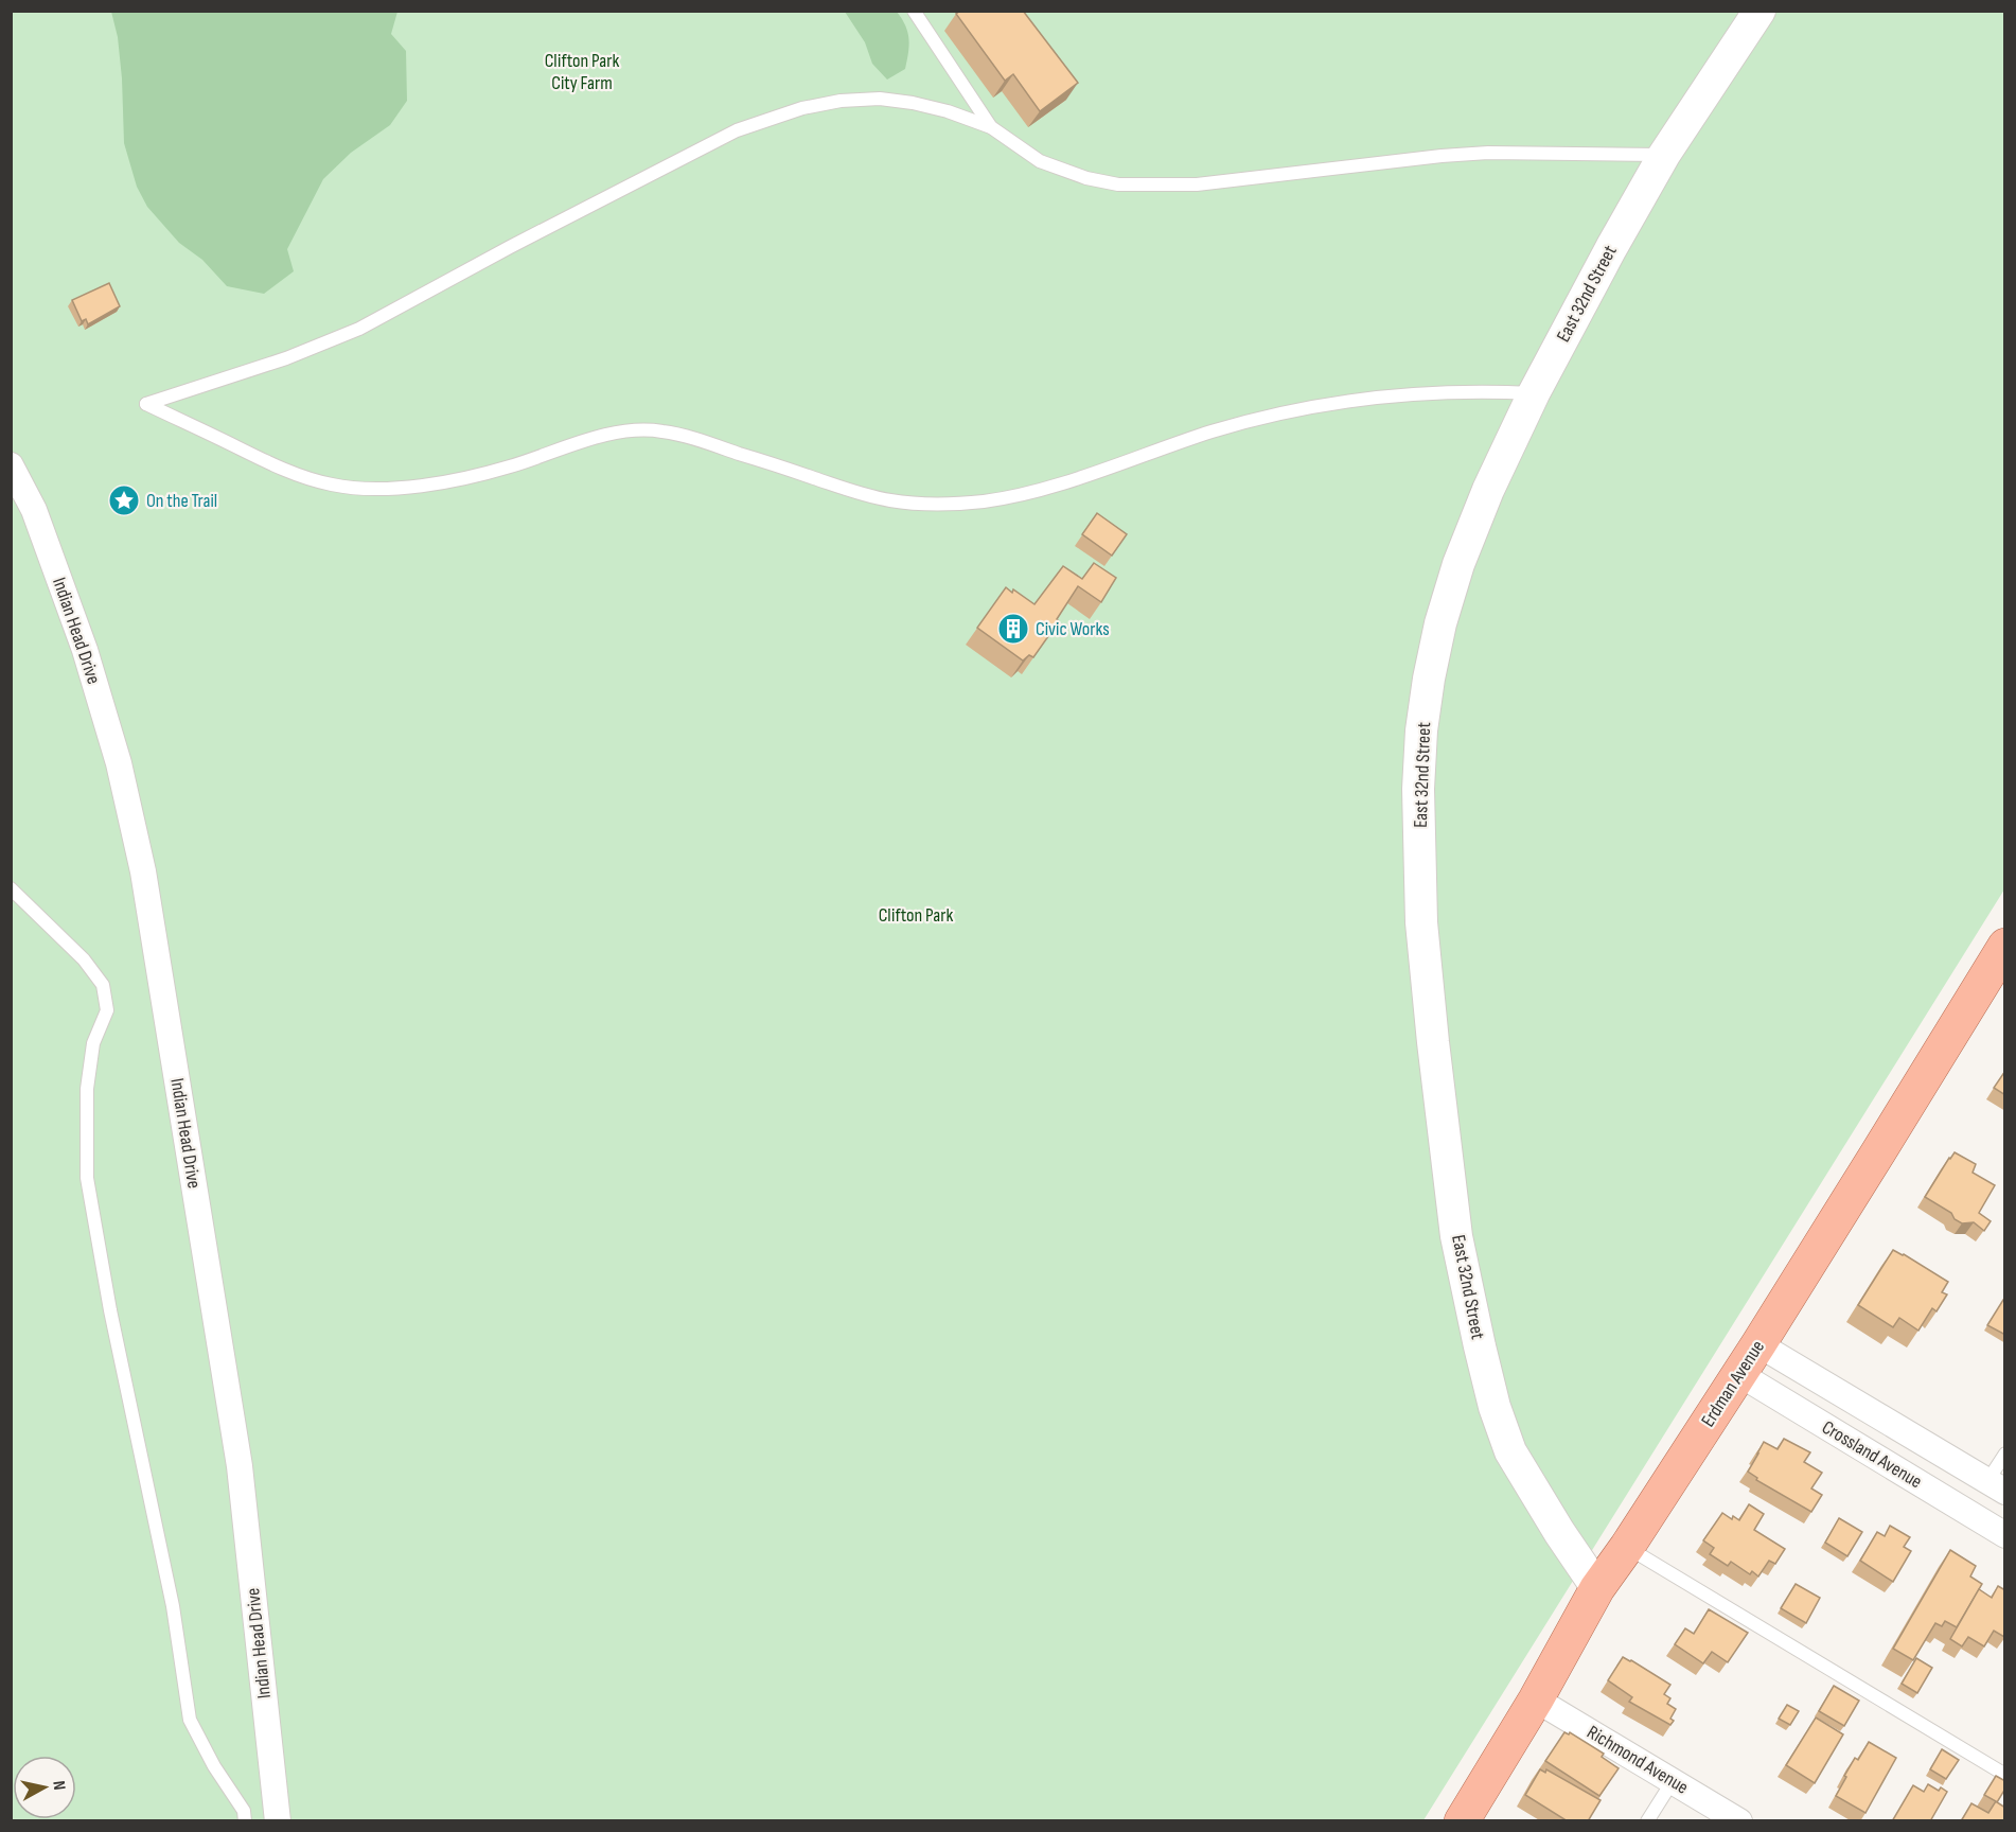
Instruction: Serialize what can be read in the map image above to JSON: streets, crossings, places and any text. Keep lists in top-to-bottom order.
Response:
{
  "streets": {
    "main road": ["Erdman Avenue"],
    "street": [
      "East 32nd Street",
      "Indian Head Drive",
      "Crossland Avenue",
      "Richmond Avenue"
    ]
  },
  "crossings": [
    ["East 32nd Street", "Erdman Avenue"],
    ["Erdman Avenue", "Crossland Avenue"],
    ["Erdman Avenue", "Richmond Avenue"]
  ],
  "parks": ["Clifton Park City Farm", "Clifton Park"],
  "places": {
    "place": ["On the Trail"],
    "building": ["Civic Works"]
  },
  "north": "right"
}
